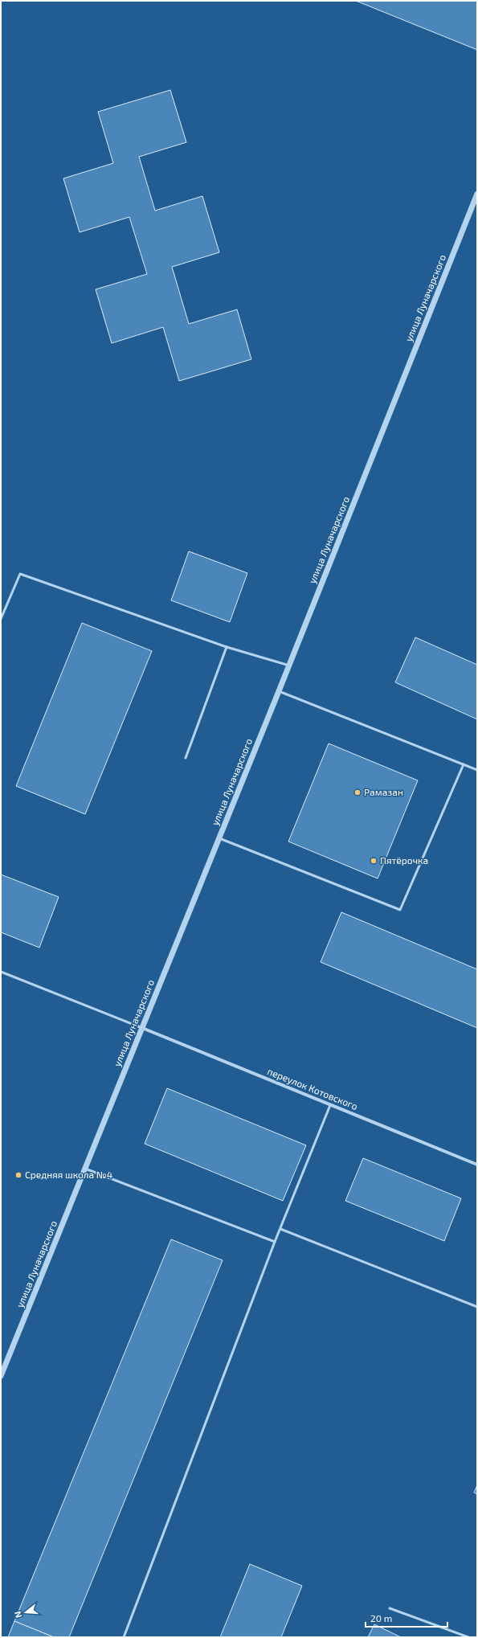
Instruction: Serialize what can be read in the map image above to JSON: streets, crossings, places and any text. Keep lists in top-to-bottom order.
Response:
{
  "streets": {
    "street": ["улица Луначарского", "переулок Котовского"]
  },
  "crossings": [
    ["улица Луначарского", "переулок Котовского"]
  ],
  "places": ["Рамазан", "Пятёрочка", "Средняя школа №4"],
  "scale_bar": "20 m",
  "north": "left"
}
